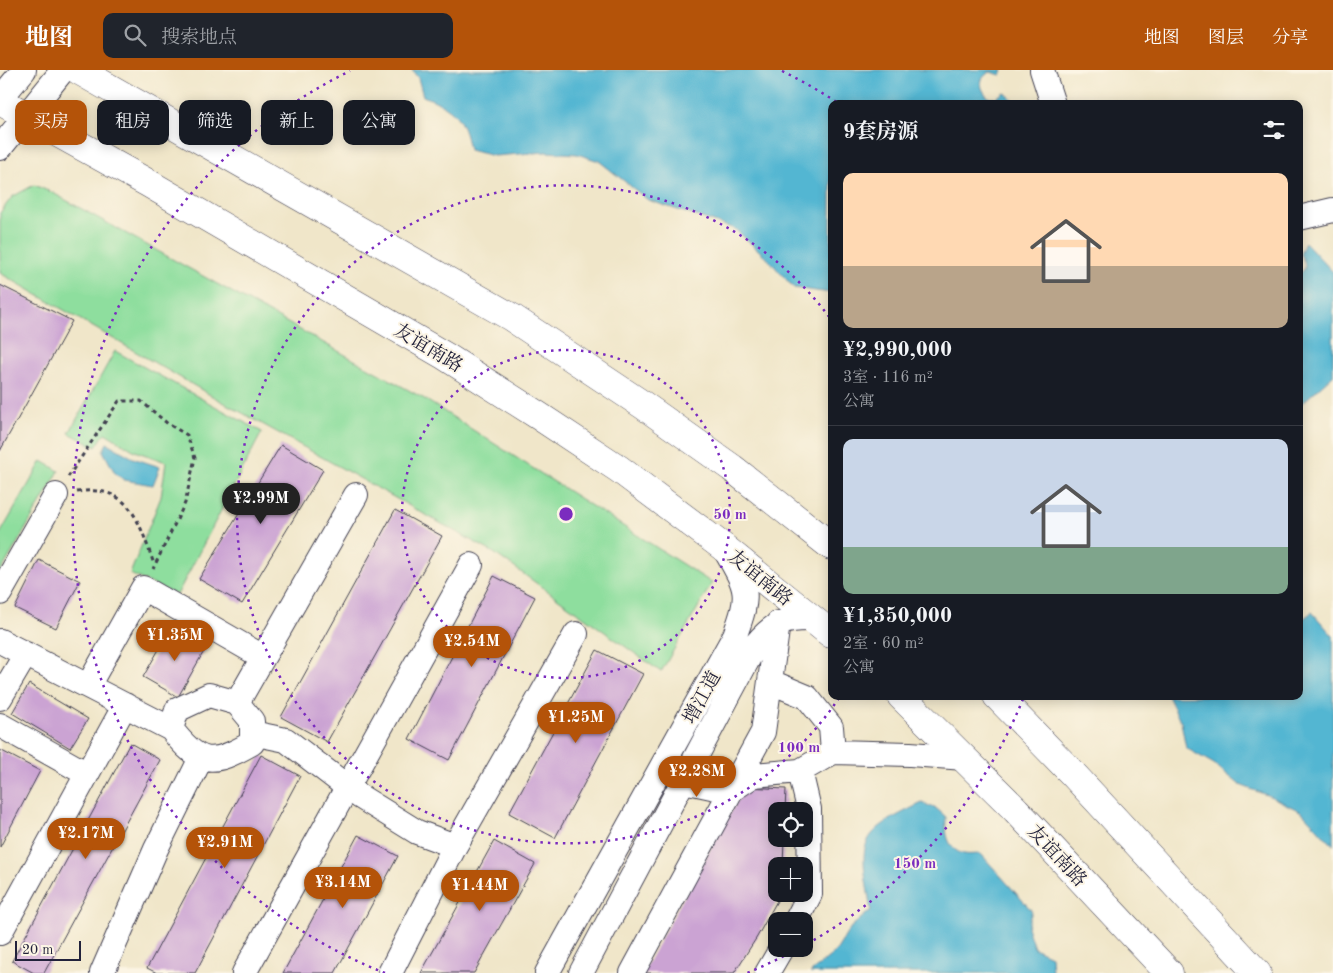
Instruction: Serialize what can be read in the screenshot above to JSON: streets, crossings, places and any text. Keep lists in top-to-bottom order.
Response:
{
  "streets": {
    "main road": ["友谊南路"],
    "street": ["增江道"]
  },
  "crossings": [
    ["友谊南路", "增江道"]
  ],
  "scale_bar": "20 m",
  "page": {
    "header": "地图",
    "search": "搜索地点",
    "nav": ["地图", "图层", "分享"],
    "chip": [
      "买房",
      "租房",
      "筛选",
      "新上",
      "公寓"
    ],
    "heading": "9套房源",
    "list": [
      {
        "name": "¥2,990,000",
        "note": "3室 · 116 m² · 公寓"
      },
      {
        "name": "¥1,350,000",
        "note": "2室 · 60 m² · 公寓"
      }
    ],
    "price": [
      "¥2.99M",
      "¥1.35M",
      "¥2.54M",
      "¥1.25M",
      "¥2.28M",
      "¥2.17M",
      "¥2.91M",
      "¥3.14M",
      "¥1.44M"
    ],
    "map_buttons": ["+", "−"],
    "scale": "20 m"
  },
  "rings": ["50 m", "100 m", "150 m"]
}
